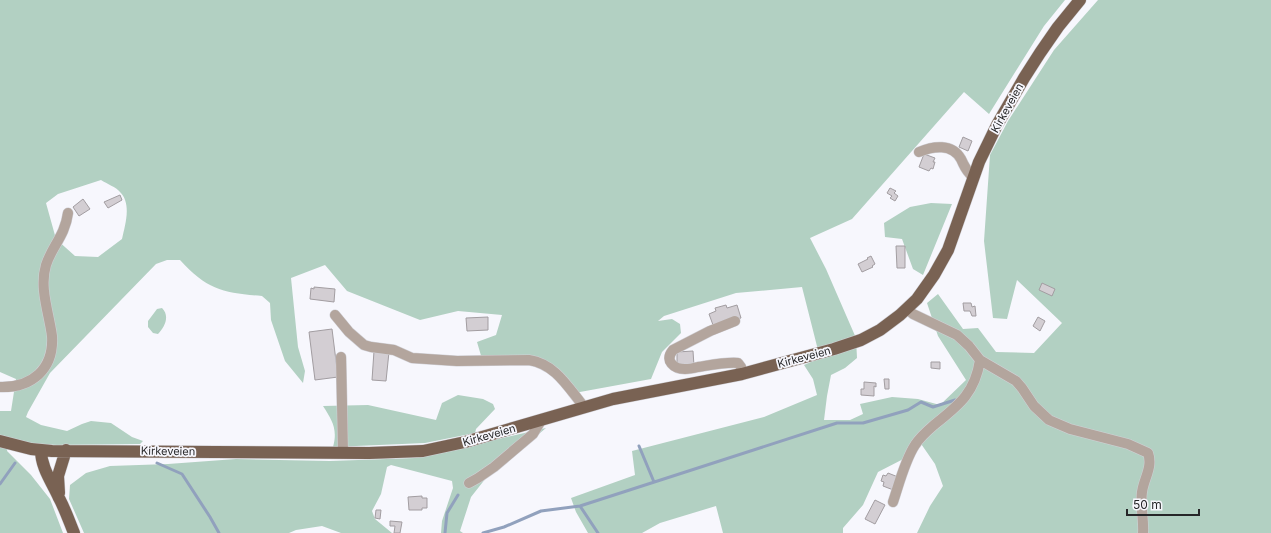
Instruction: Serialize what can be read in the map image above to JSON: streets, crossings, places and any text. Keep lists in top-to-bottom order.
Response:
{
  "streets": {
    "main road": ["Kirkeveien"]
  },
  "scale_bar": "50 m"
}
